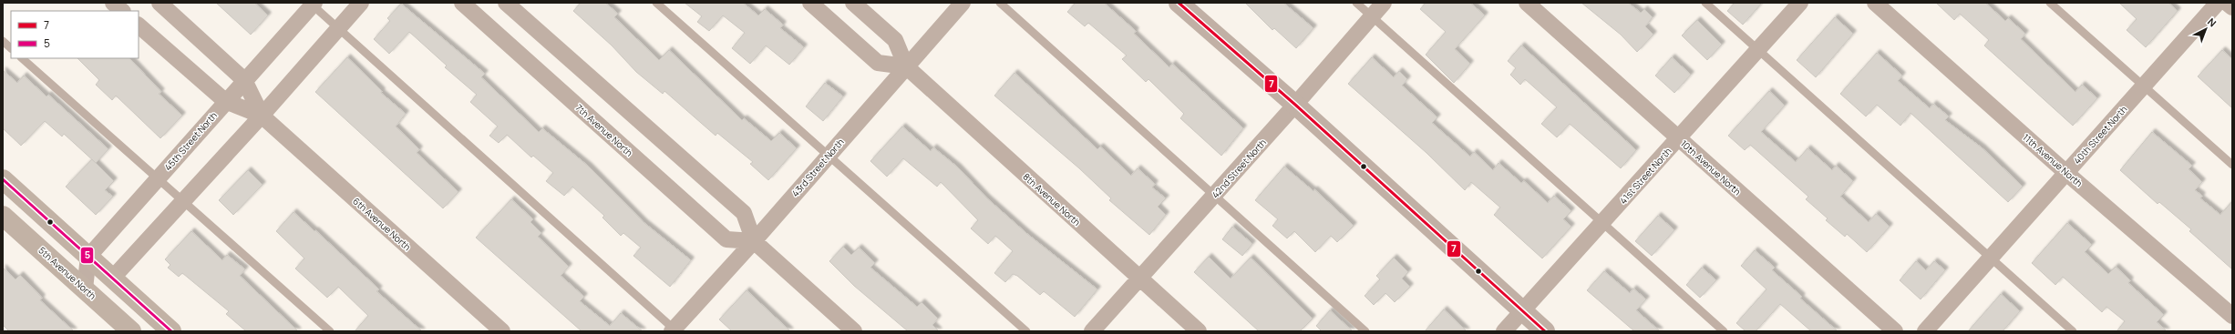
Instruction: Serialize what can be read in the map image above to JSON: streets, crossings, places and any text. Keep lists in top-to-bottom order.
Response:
{
  "streets": {
    "main road": ["5th Avenue North"],
    "street": [
      "7th Avenue North",
      "40th Street North",
      "45th Street North",
      "11th Avenue North",
      "43rd Street North",
      "10th Avenue North",
      "42nd Street North",
      "41st Street North",
      "8th Avenue North",
      "6th Avenue North"
    ]
  },
  "crossings": [
    ["7th Avenue North", "43rd Street North"],
    ["40th Street North", "11th Avenue North"],
    ["45th Street North", "6th Avenue North"],
    ["43rd Street North", "8th Avenue North"],
    ["10th Avenue North", "41st Street North"],
    ["42nd Street North", "8th Avenue North"]
  ],
  "lines": ["transit line 7", "transit line 5"],
  "legend": ["7", "5"],
  "north": "top right"
}
